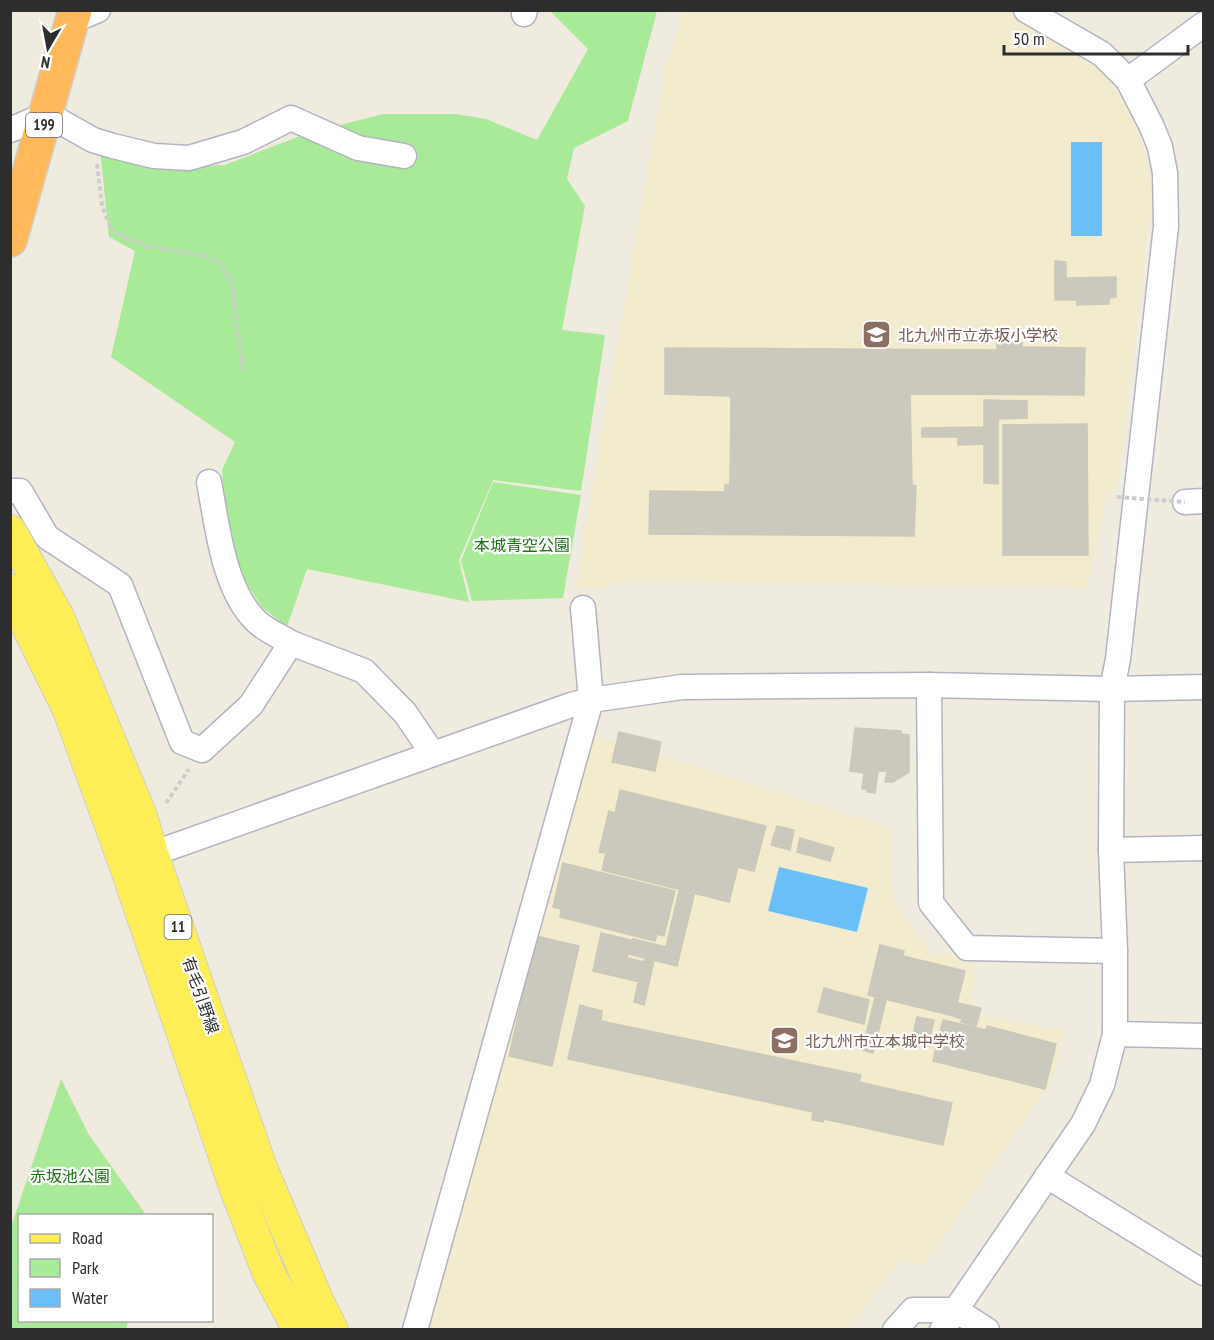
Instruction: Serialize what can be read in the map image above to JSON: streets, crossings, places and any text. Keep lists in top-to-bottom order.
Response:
{
  "streets": {
    "highway": ["199"],
    "main road": ["11", "有毛引野線"]
  },
  "parks": ["本城青空公園", "赤坂池公園"],
  "places": {
    "school or university": ["北九州市立赤坂小学校", "北九州市立本城中学校"]
  },
  "legend": ["Road", "Park", "Water"],
  "scale_bar": "50 m",
  "north": "bottom"
}
